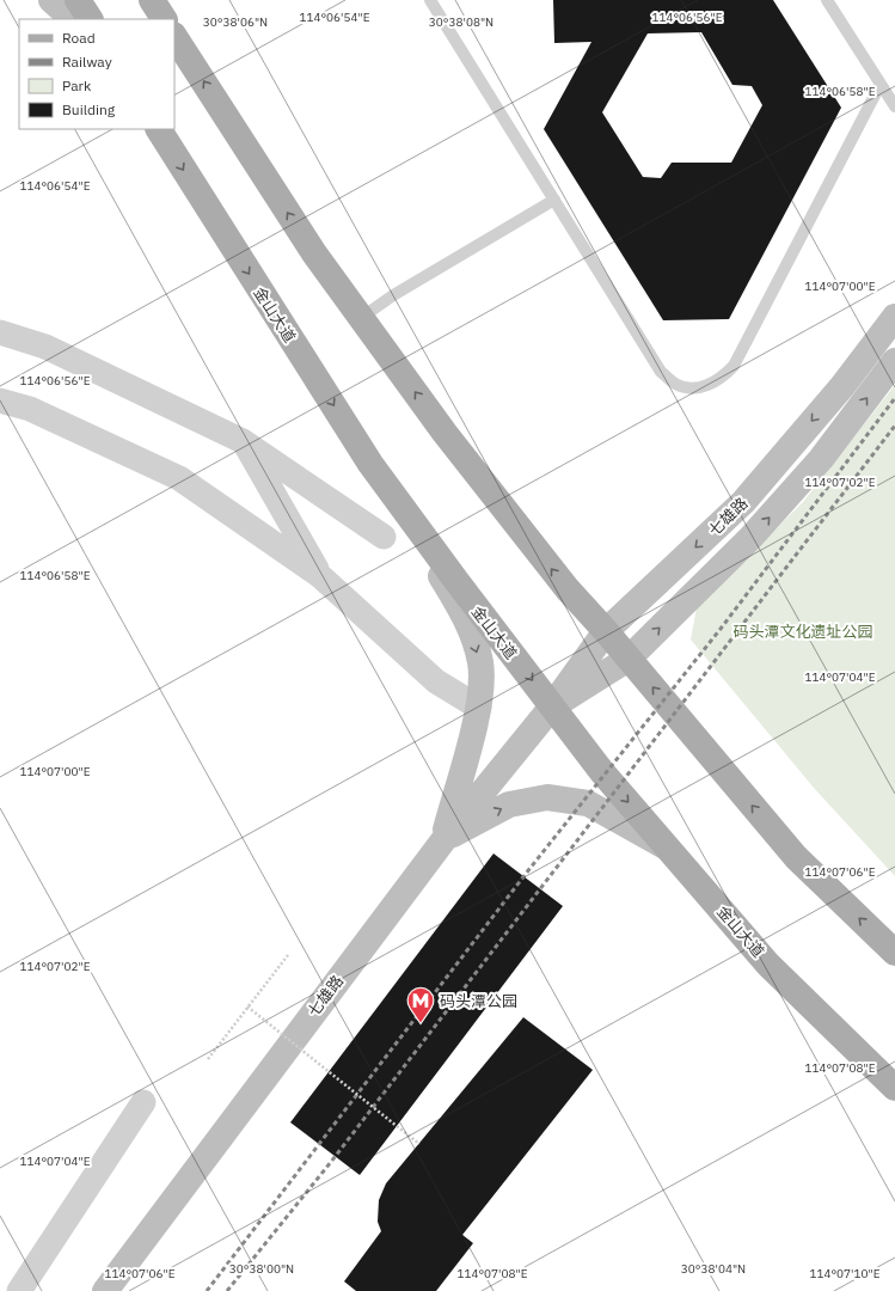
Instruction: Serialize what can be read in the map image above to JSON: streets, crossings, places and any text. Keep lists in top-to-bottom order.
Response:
{
  "streets": {
    "main road": ["金山大道"],
    "street": ["七雄路"]
  },
  "crossings": [
    ["金山大道", "七雄路"]
  ],
  "parks": ["码头潭文化遗址公园"],
  "places": {
    "metro station": ["码头潭公园"]
  },
  "legend": [
    "Road",
    "Railway",
    "Park",
    "Building"
  ],
  "coordinates": [
    "114°06'54\"E",
    "114°06'56\"E",
    "30°38'06\"N",
    "30°38'08\"N",
    "114°06'58\"E",
    "114°07'00\"E",
    "114°07'02\"E",
    "114°07'04\"E",
    "114°07'06\"E",
    "114°07'08\"E",
    "30°38'00\"N",
    "30°38'04\"N",
    "114°07'10\"E"
  ]
}
